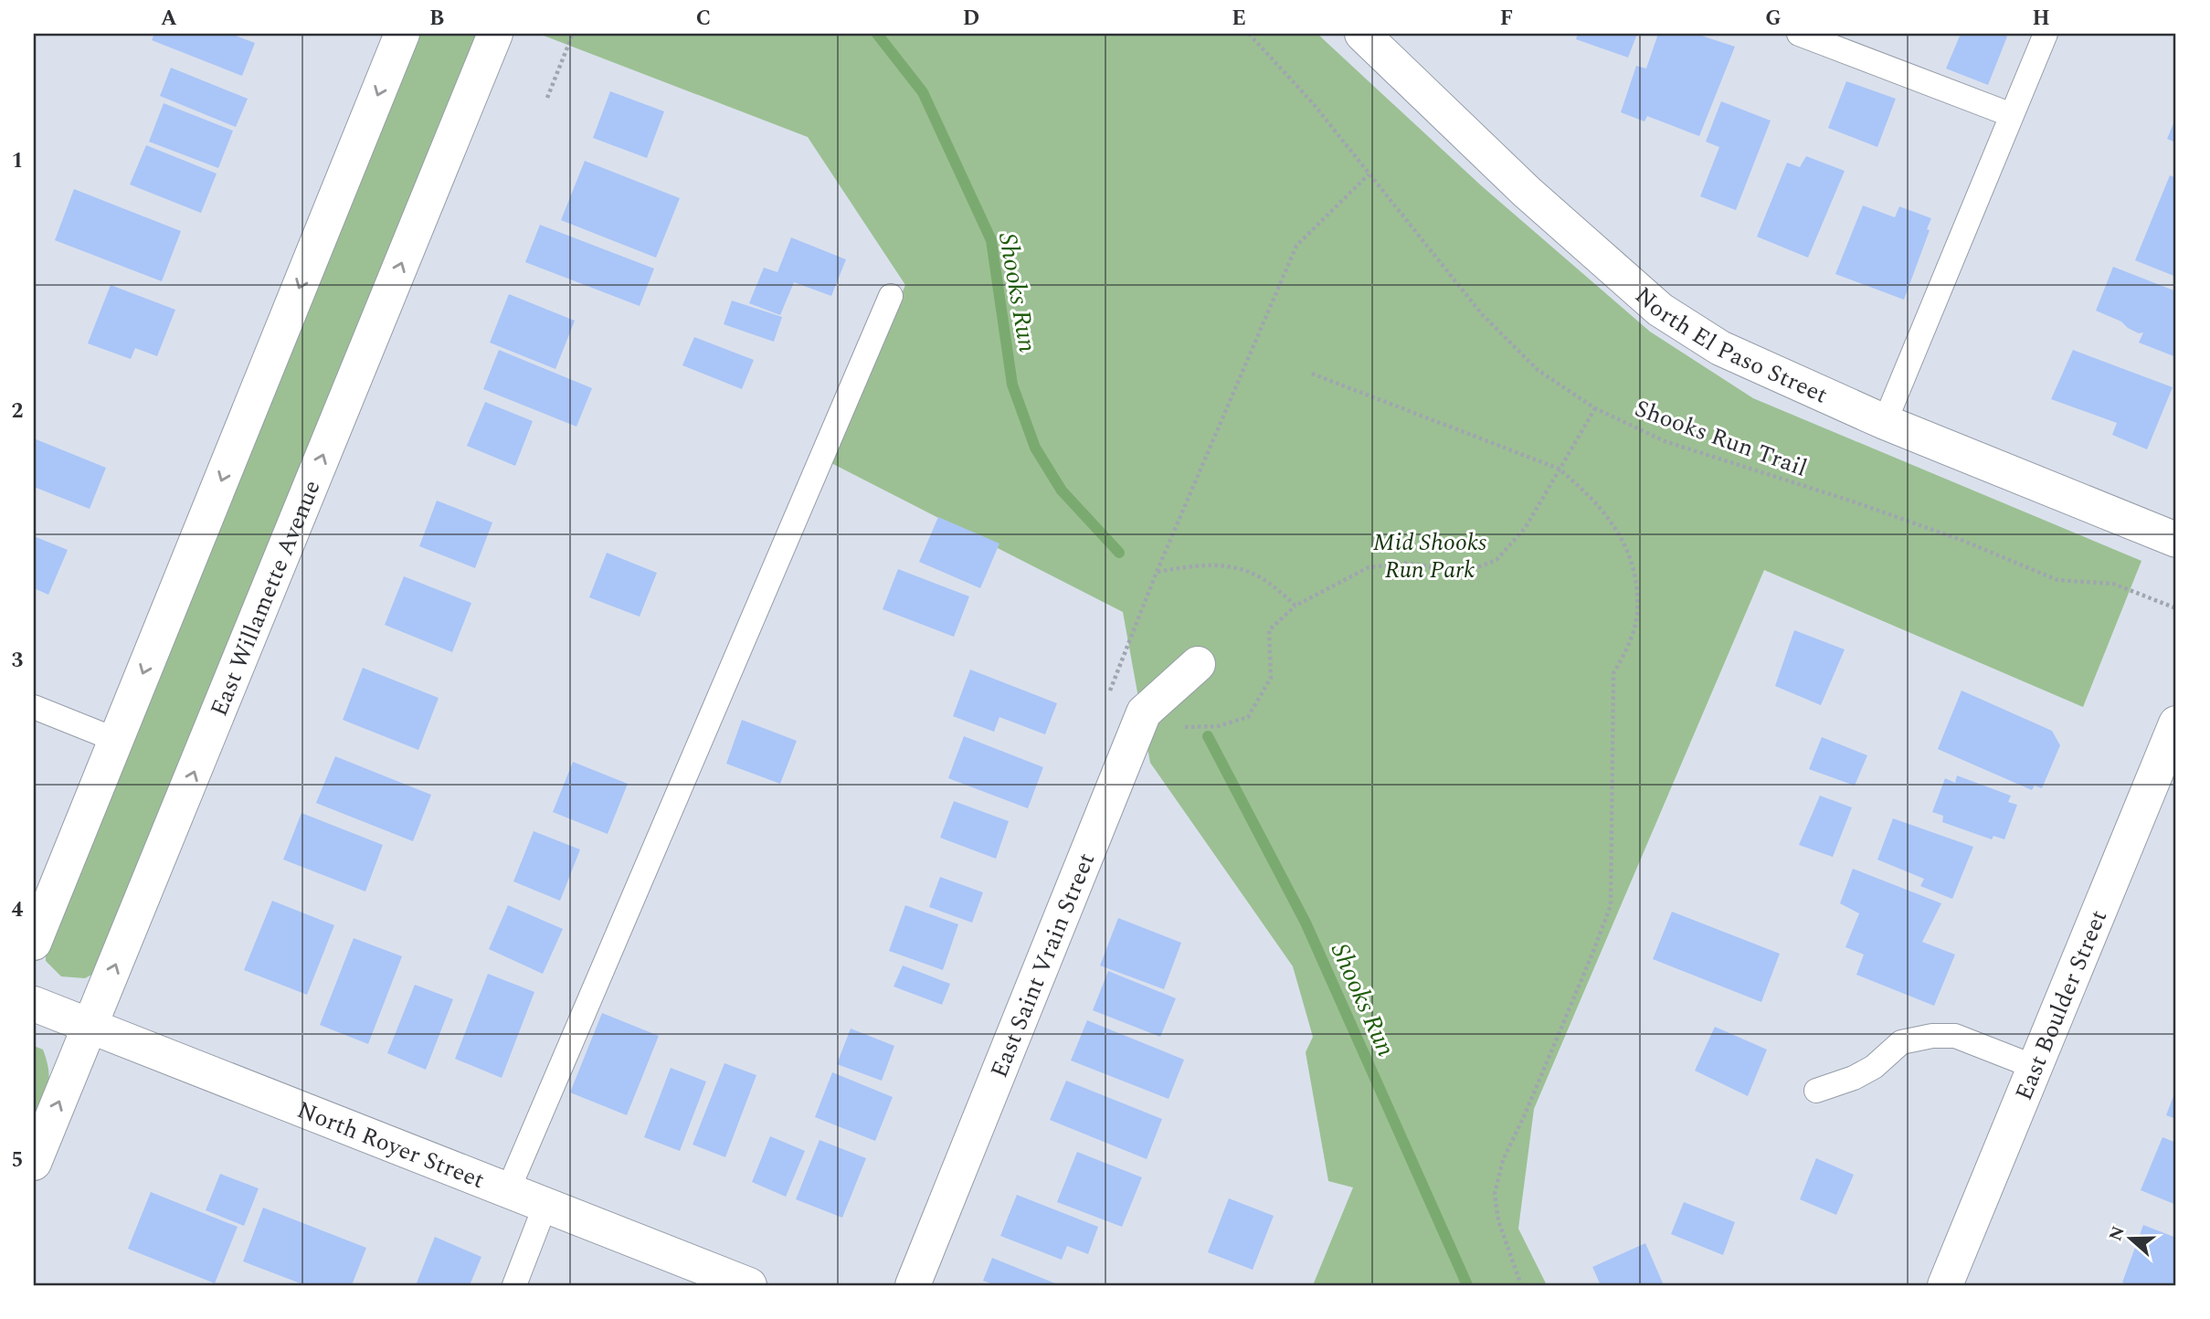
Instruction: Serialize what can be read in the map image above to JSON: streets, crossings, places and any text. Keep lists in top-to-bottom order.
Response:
{
  "streets": {
    "street": [
      "North El Paso Street",
      "East Willamette Avenue",
      "East Saint Vrain Street",
      "East Boulder Street",
      "North Royer Street"
    ],
    "path": ["Shooks Run Trail"]
  },
  "crossings": [
    ["East Willamette Avenue", "North Royer Street"]
  ],
  "water": ["Shooks Run"],
  "parks": ["Mid Shooks Run Park"],
  "north": "left",
  "grid": {
    "columns": [
      "A",
      "B",
      "C",
      "D",
      "E",
      "F",
      "G",
      "H"
    ],
    "rows": [
      "1",
      "2",
      "3",
      "4",
      "5"
    ]
  }
}
